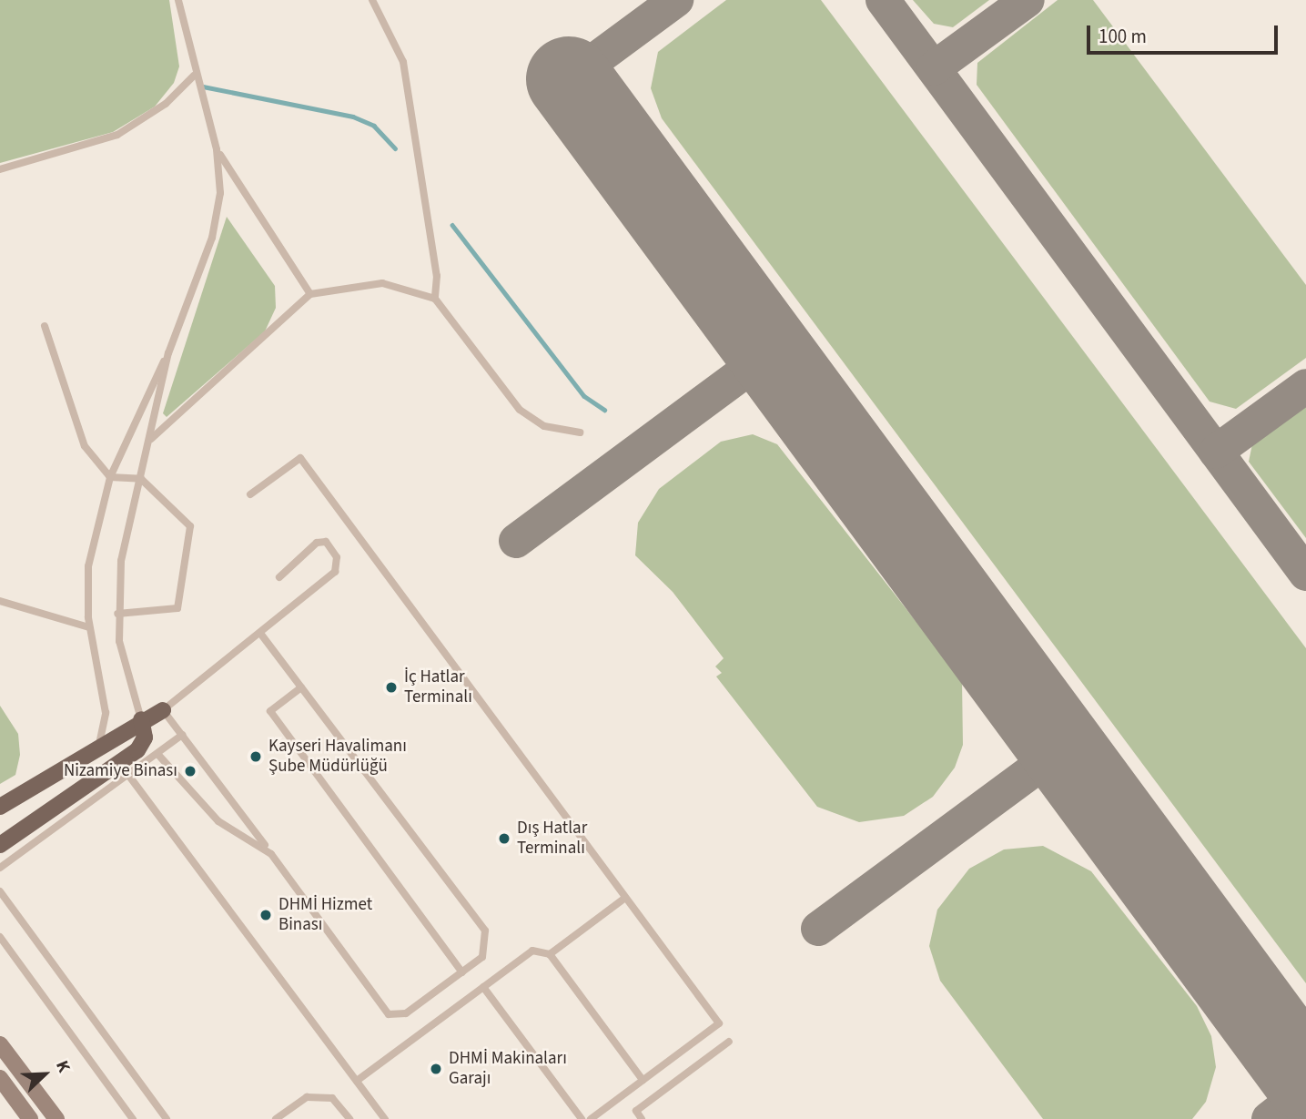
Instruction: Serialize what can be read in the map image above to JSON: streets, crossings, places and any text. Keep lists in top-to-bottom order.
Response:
{
  "places": [
    "İç Hatlar Terminalı",
    "Kayseri Havalimanı Şube Müdürlüğü",
    "Nizamiye Binası",
    "Dış Hatlar Terminalı",
    "DHMİ Hizmet Binası",
    "DHMİ Makinaları Garajı"
  ],
  "scale_bar": "100 m",
  "north": "top right"
}
